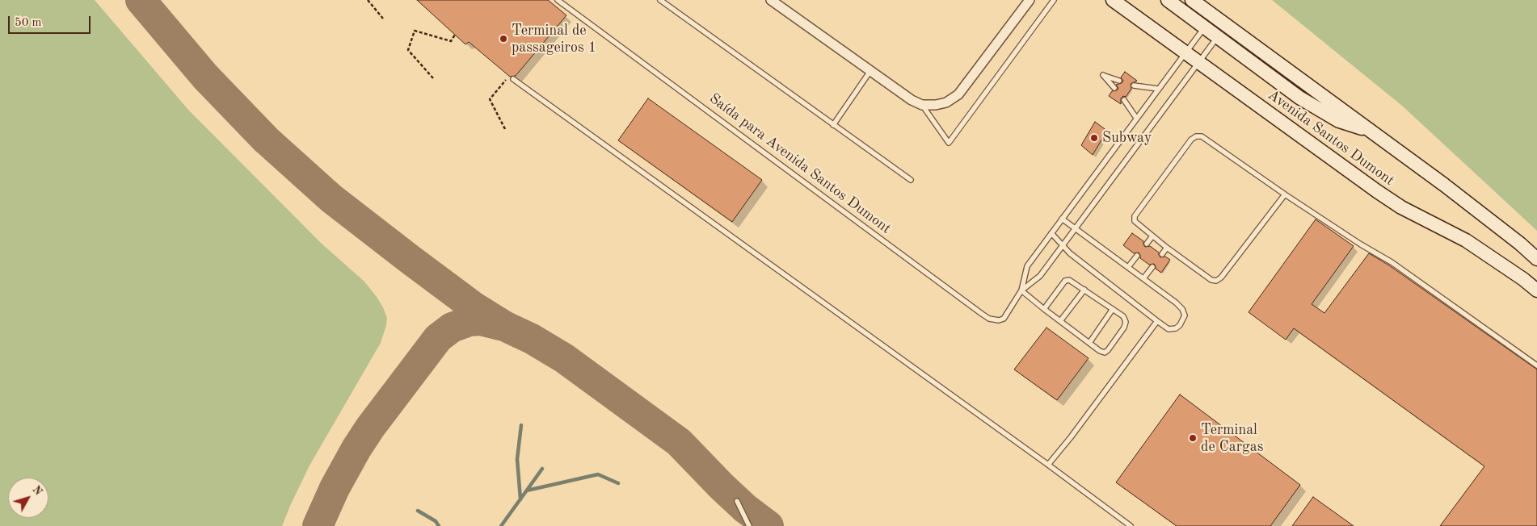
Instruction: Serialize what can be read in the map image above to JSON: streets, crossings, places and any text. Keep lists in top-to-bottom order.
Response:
{
  "streets": {
    "main road": ["Avenida Santos Dumont"],
    "lane": ["Saída para Avenida Santos Dumont"]
  },
  "places": ["Terminal de passageiros 1", "Subway", "Terminal de Cargas"],
  "scale_bar": "50 m",
  "north": "top right"
}
